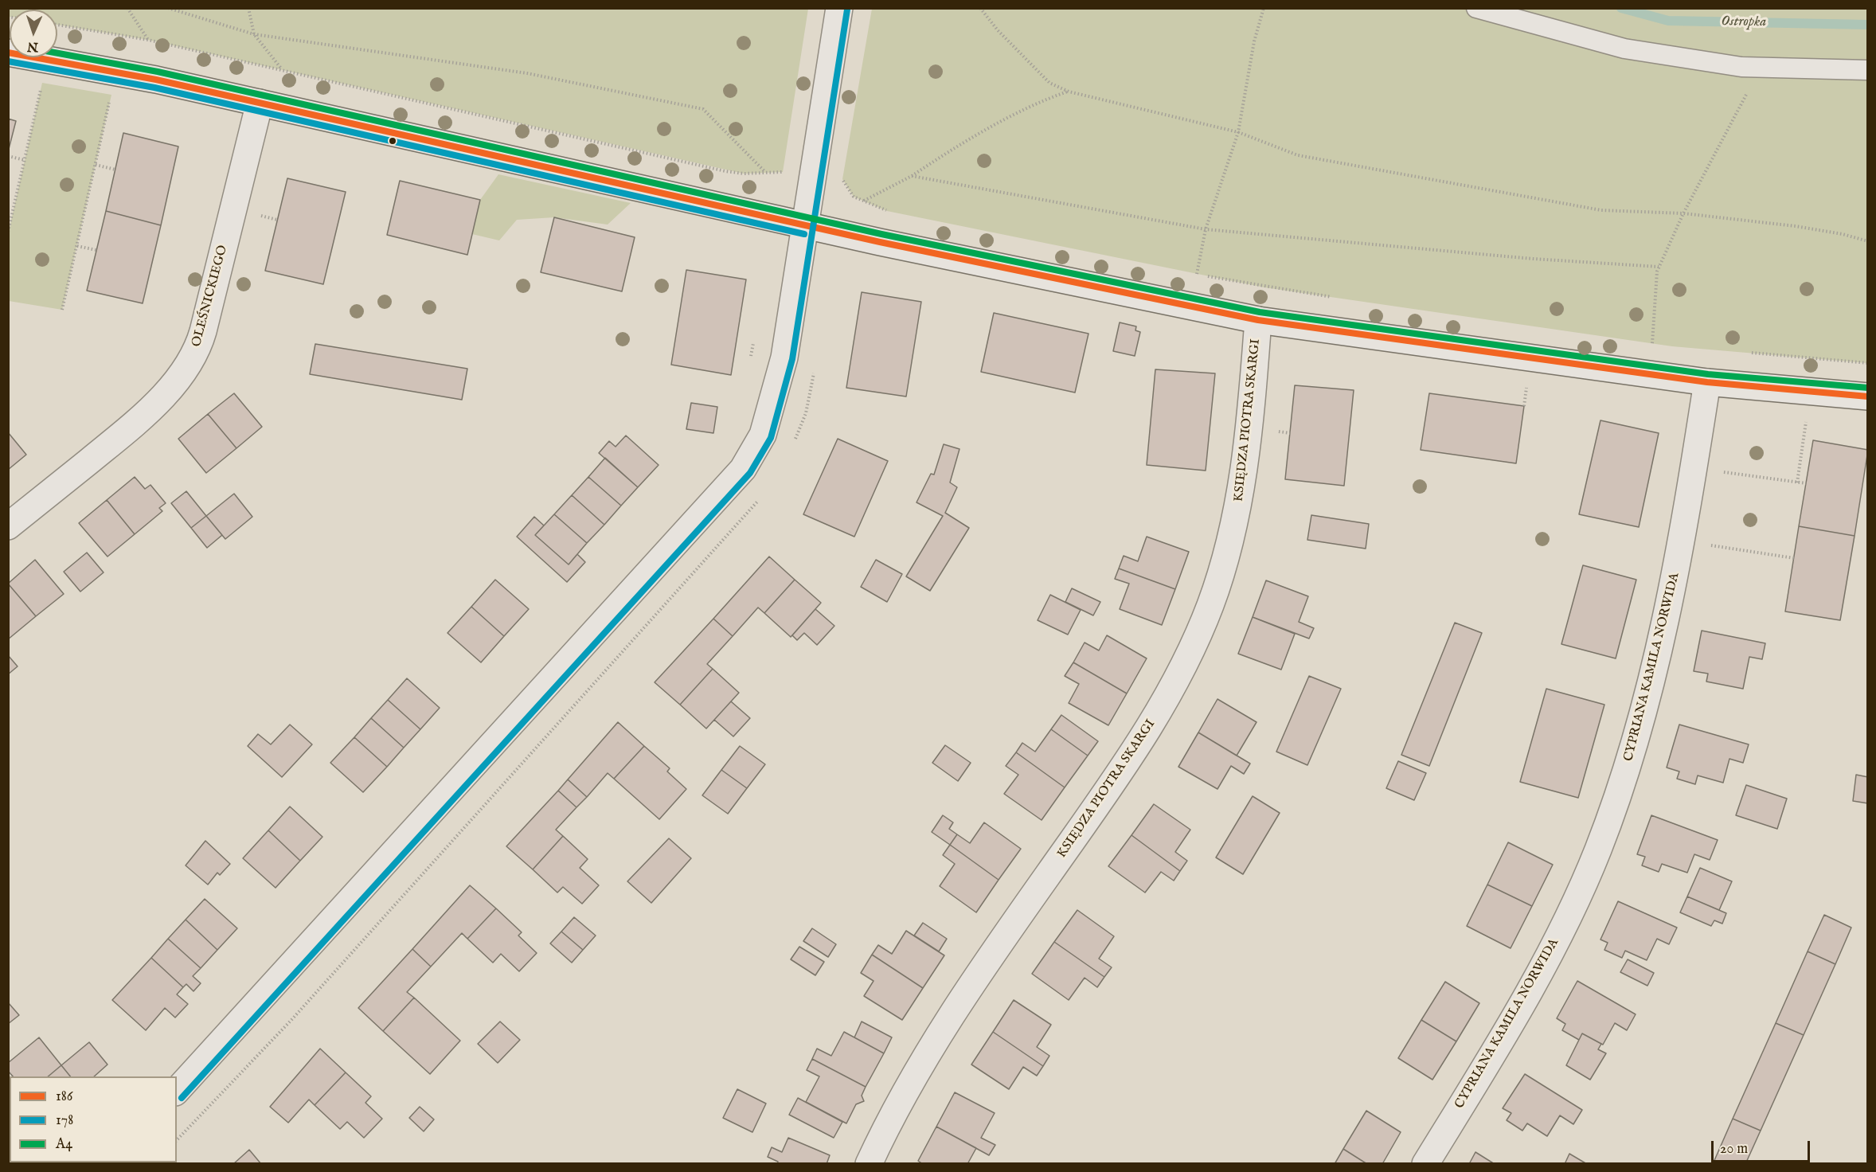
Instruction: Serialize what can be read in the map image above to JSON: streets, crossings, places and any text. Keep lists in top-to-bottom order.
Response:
{
  "streets": {
    "street": ["OLEŚNICKIEGO", "KSIĘDZA PIOTRA SKARGI", "CYPRIANA KAMILA NORWIDA"]
  },
  "water": ["Ostropka"],
  "lines": ["transit line 178", "transit line 186", "transit line A4"],
  "legend": ["186", "178", "A4"],
  "scale_bar": "20 m",
  "north": "bottom"
}
